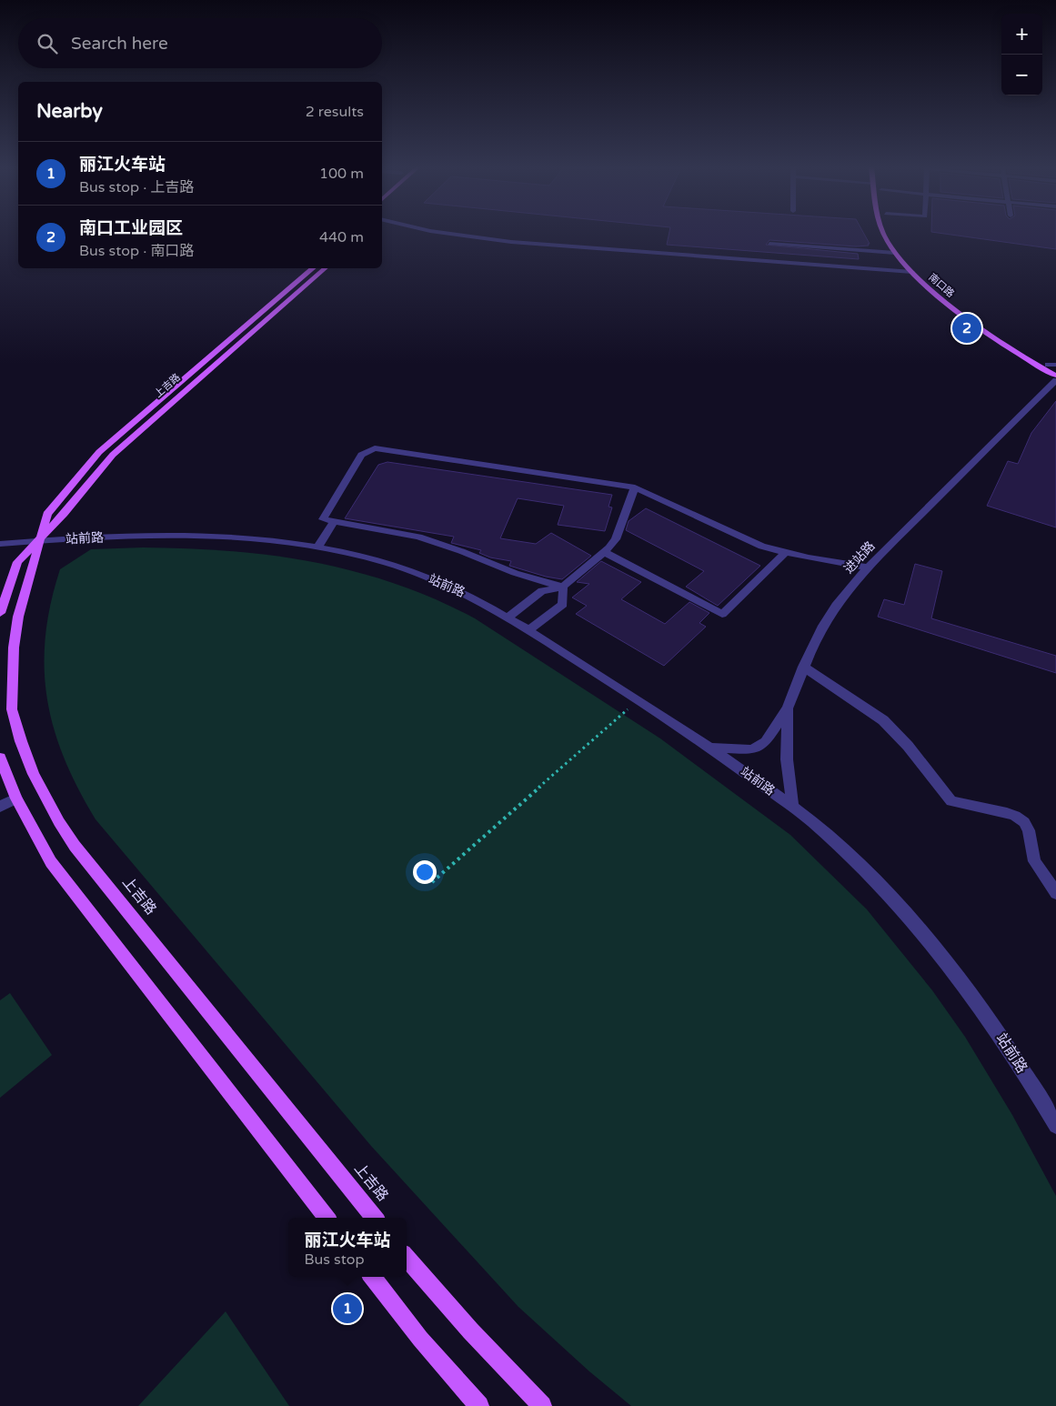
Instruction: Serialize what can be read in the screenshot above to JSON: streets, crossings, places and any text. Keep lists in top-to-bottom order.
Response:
{
  "streets": {
    "main road": ["南口路", "上吉路"],
    "street": ["站前路", "进站路"]
  },
  "crossings": [
    ["上吉路", "站前路"],
    ["站前路", "进站路"]
  ],
  "page": {
    "map_buttons": ["+", "−"],
    "search": "Search here",
    "heading": ["Nearby", "2 results"],
    "list": [
      {
        "mark": "1",
        "name": "丽江火车站",
        "note": "Bus stop · 上吉路",
        "value": "100 m"
      },
      {
        "mark": "2",
        "name": "南口工业园区",
        "note": "Bus stop · 南口路",
        "value": "440 m"
      }
    ],
    "pins": ["2", "1"],
    "popup": ["丽江火车站", "Bus stop"]
  }
}
